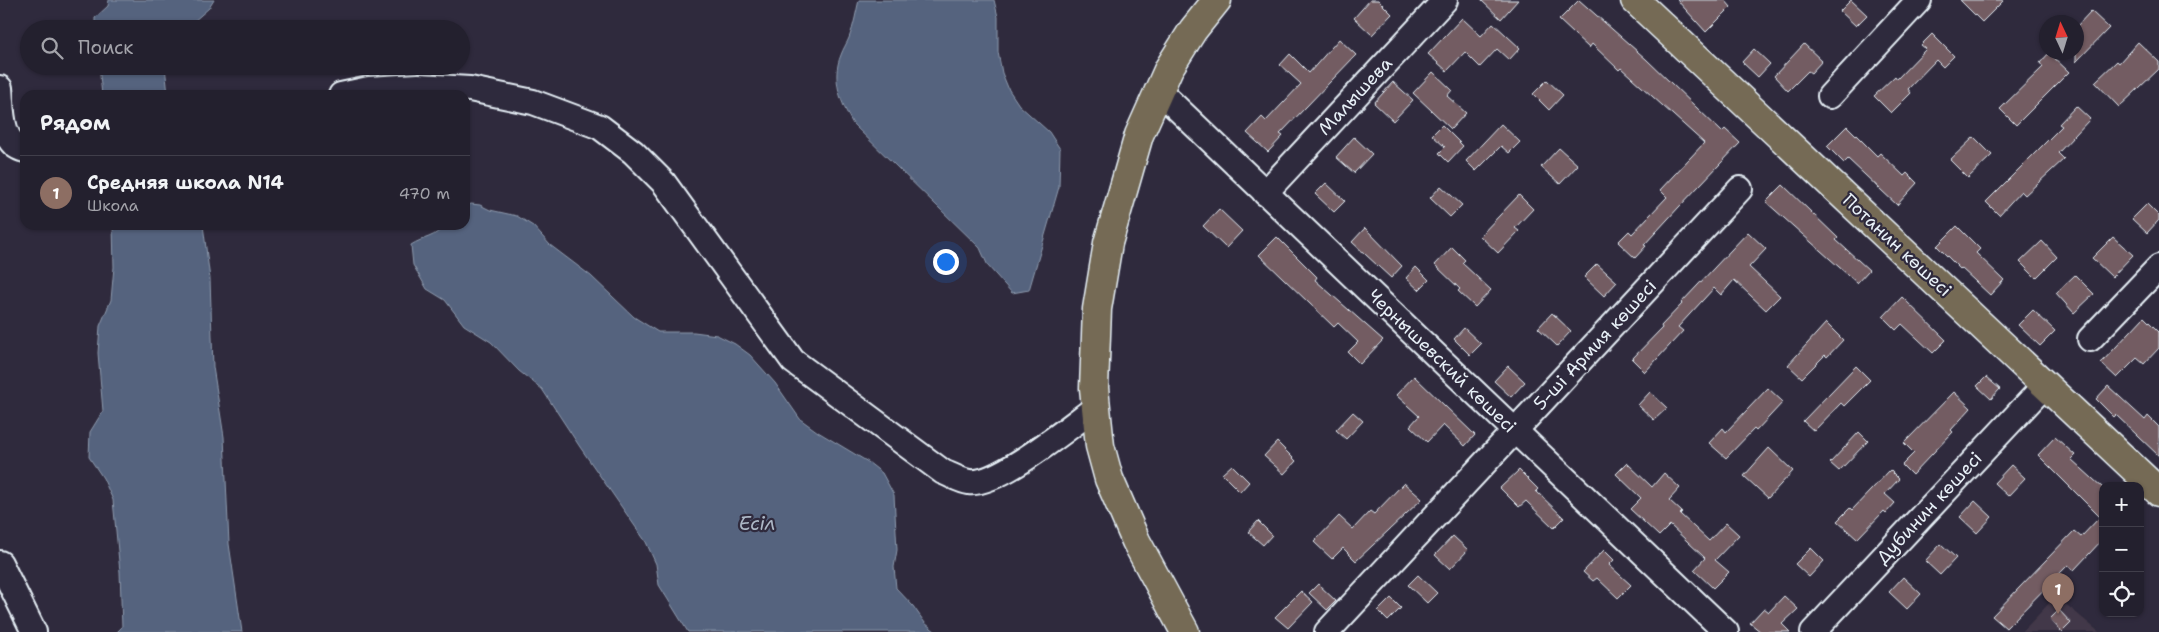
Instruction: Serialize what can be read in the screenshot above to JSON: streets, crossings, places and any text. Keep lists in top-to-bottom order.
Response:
{
  "streets": {
    "main road": ["Потанин көшесі"],
    "street": [
      "Малышева",
      "5-ші Армия көшесі",
      "Чернышевский көшесі",
      "Дубинин көшесі"
    ]
  },
  "crossings": [
    ["Малышева", "Чернышевский көшесі"],
    ["Потанин көшесі", "Дубинин көшесі"],
    ["5-ші Армия көшесі", "Чернышевский көшесі"]
  ],
  "water": ["Есіл"],
  "north": "top",
  "page": {
    "search": "Поиск",
    "heading": "Рядом",
    "list": [
      {
        "mark": "1",
        "name": "Средняя школа N14",
        "note": "Школа",
        "value": "470 m"
      }
    ],
    "map_buttons": ["+", "−"],
    "pins": "1"
  }
}
